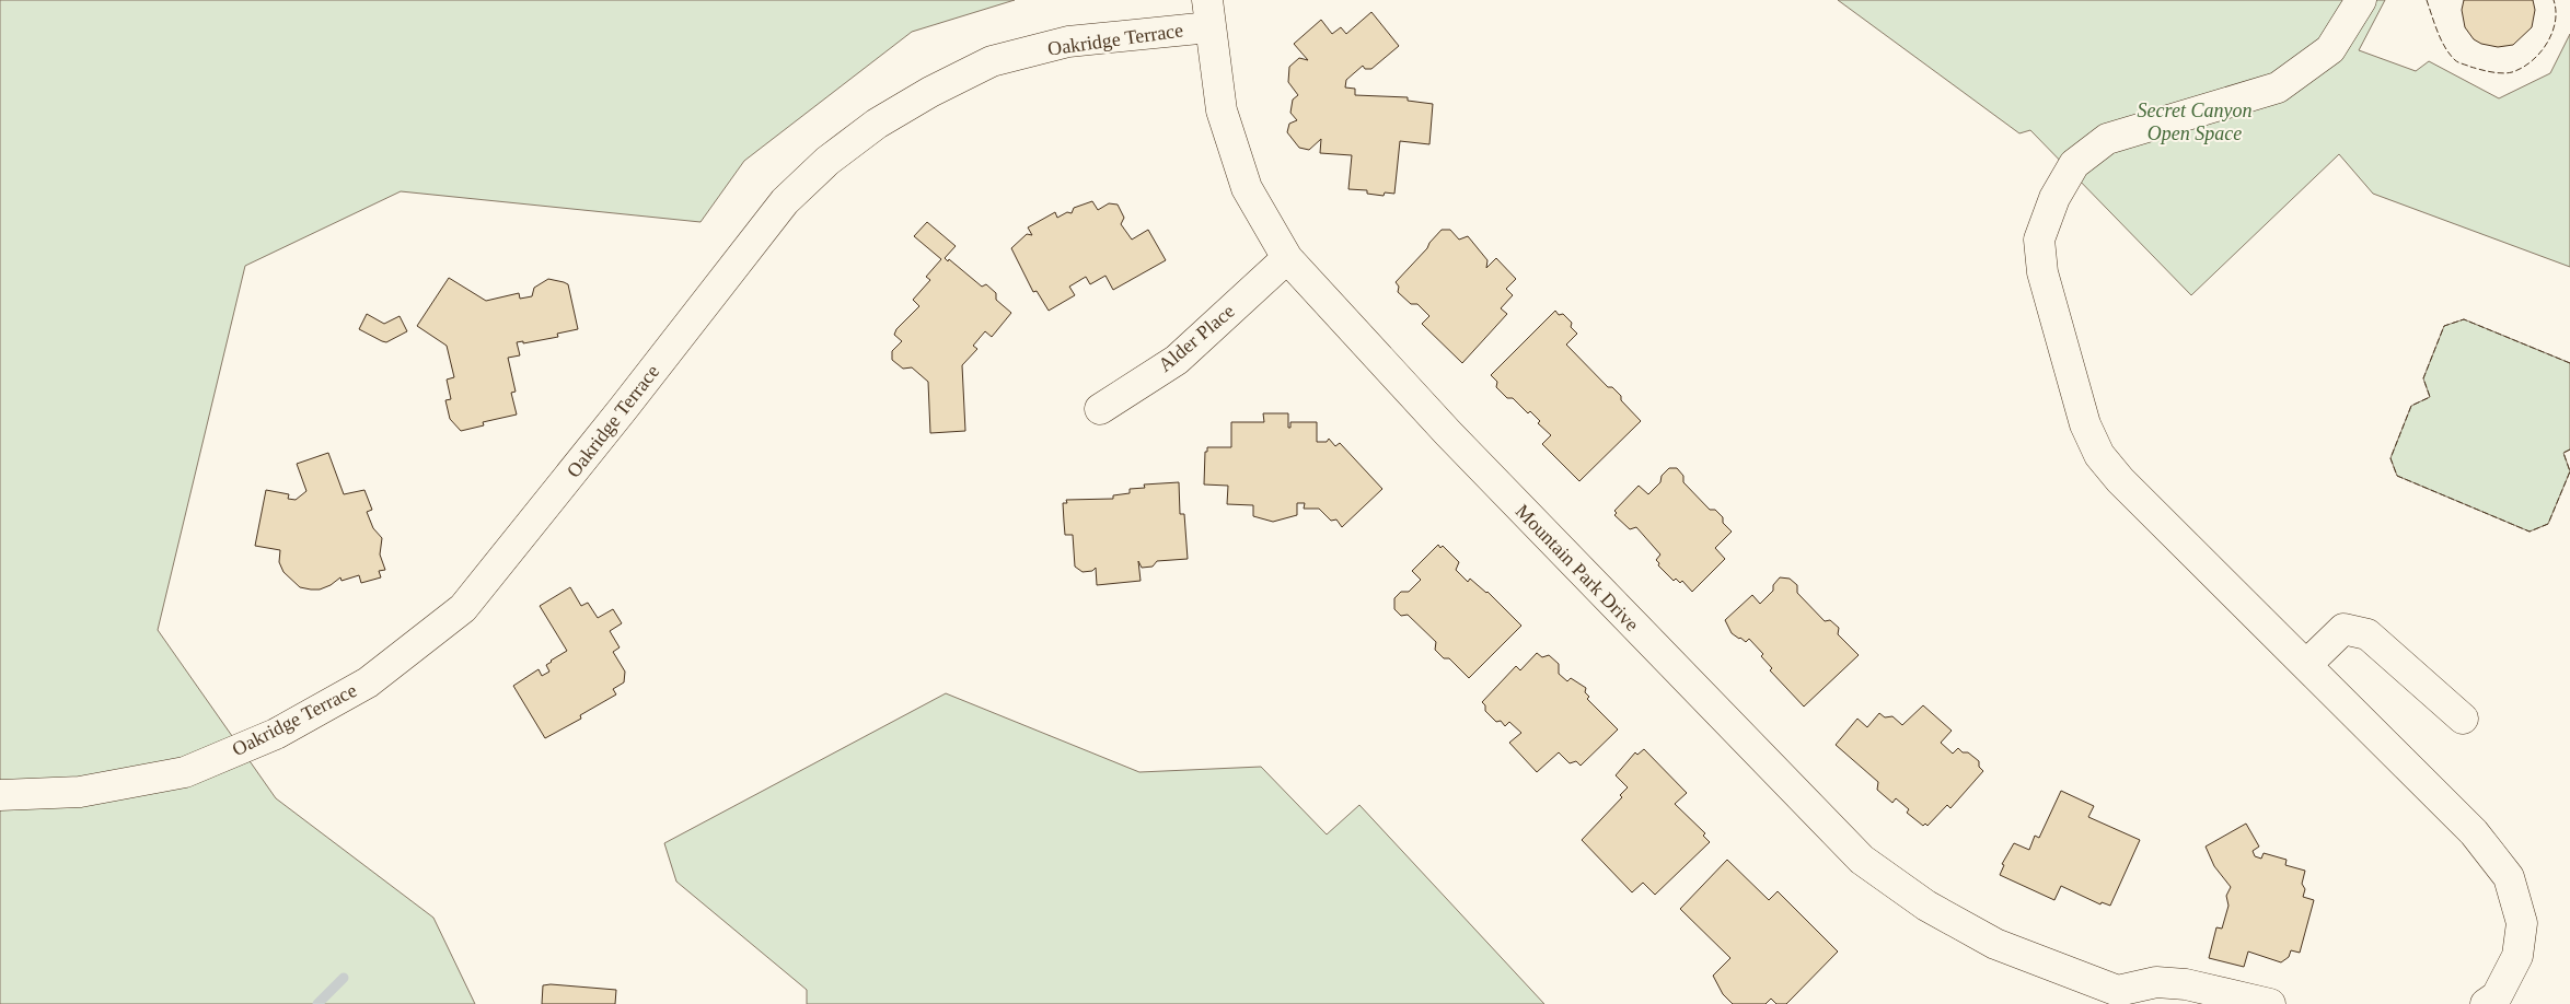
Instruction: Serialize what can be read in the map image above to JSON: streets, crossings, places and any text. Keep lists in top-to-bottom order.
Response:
{
  "streets": {
    "street": ["Oakridge Terrace", "Alder Place", "Mountain Park Drive"]
  },
  "crossings": [
    ["Oakridge Terrace", "Mountain Park Drive"],
    ["Alder Place", "Mountain Park Drive"]
  ],
  "parks": ["Secret Canyon Open Space"]
}
